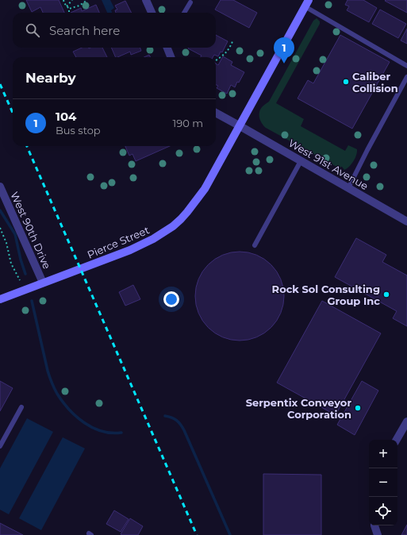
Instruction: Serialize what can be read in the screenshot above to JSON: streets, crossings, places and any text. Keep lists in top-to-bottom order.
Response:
{
  "streets": {
    "street": ["West 91st Avenue", "West 90th Drive", "Pierce Street"]
  },
  "crossings": [
    ["West 91st Avenue", "Pierce Street"],
    ["West 90th Drive", "Pierce Street"]
  ],
  "places": ["Caliber Collision", "Rock Sol Consulting Group Inc", "Serpentix Conveyor Corporation"],
  "page": {
    "search": "Search here",
    "pins": "1",
    "heading": "Nearby",
    "list": [
      {
        "mark": "1",
        "name": "104",
        "note": "Bus stop",
        "value": "190 m"
      }
    ],
    "map_buttons": ["+", "−"]
  }
}
